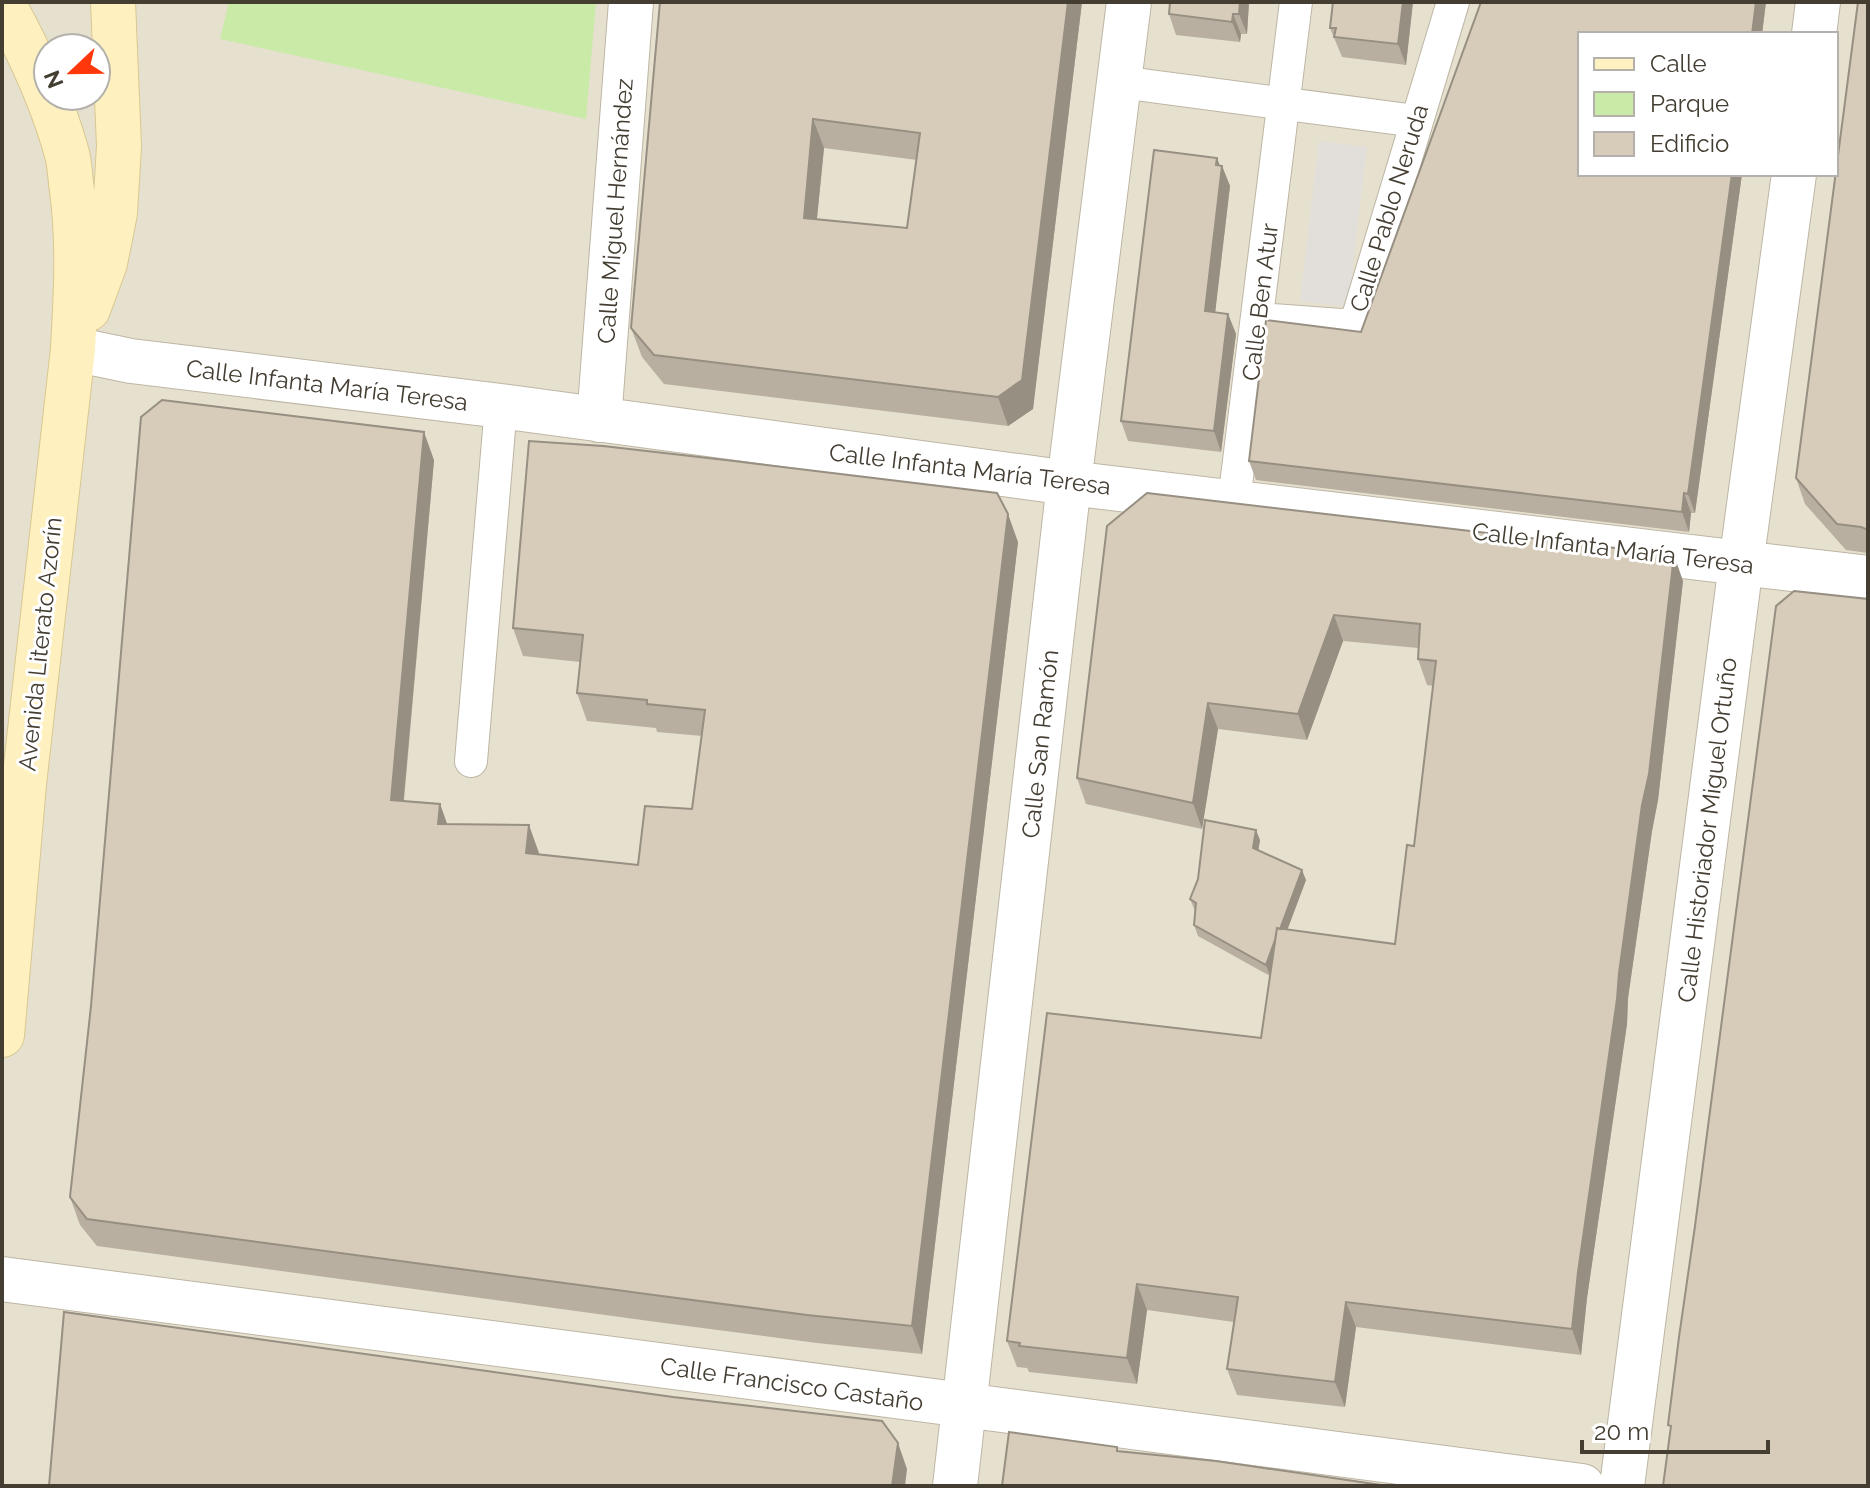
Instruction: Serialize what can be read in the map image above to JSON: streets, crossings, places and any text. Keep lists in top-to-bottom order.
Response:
{
  "streets": {
    "main road": ["Avenida Literato Azorín"],
    "street": [
      "Calle Miguel Hernández",
      "Calle Infanta María Teresa",
      "Calle San Ramón",
      "Calle Historiador Miguel Ortuño",
      "Calle Francisco Castaño"
    ],
    "lane": ["Calle Pablo Neruda", "Calle Ben Atur"]
  },
  "crossings": [
    ["Calle Pablo Neruda", "Calle Ben Atur"],
    ["Calle Miguel Hernández", "Calle Infanta María Teresa"],
    ["Calle Ben Atur", "Calle Infanta María Teresa"],
    ["Calle Infanta María Teresa", "Avenida Literato Azorín"],
    ["Calle Infanta María Teresa", "Calle San Ramón"],
    ["Calle Infanta María Teresa", "Calle Historiador Miguel Ortuño"],
    ["Calle San Ramón", "Calle Francisco Castaño"]
  ],
  "legend": ["Calle", "Parque", "Edificio"],
  "scale_bar": "20 m",
  "north": "left"
}
